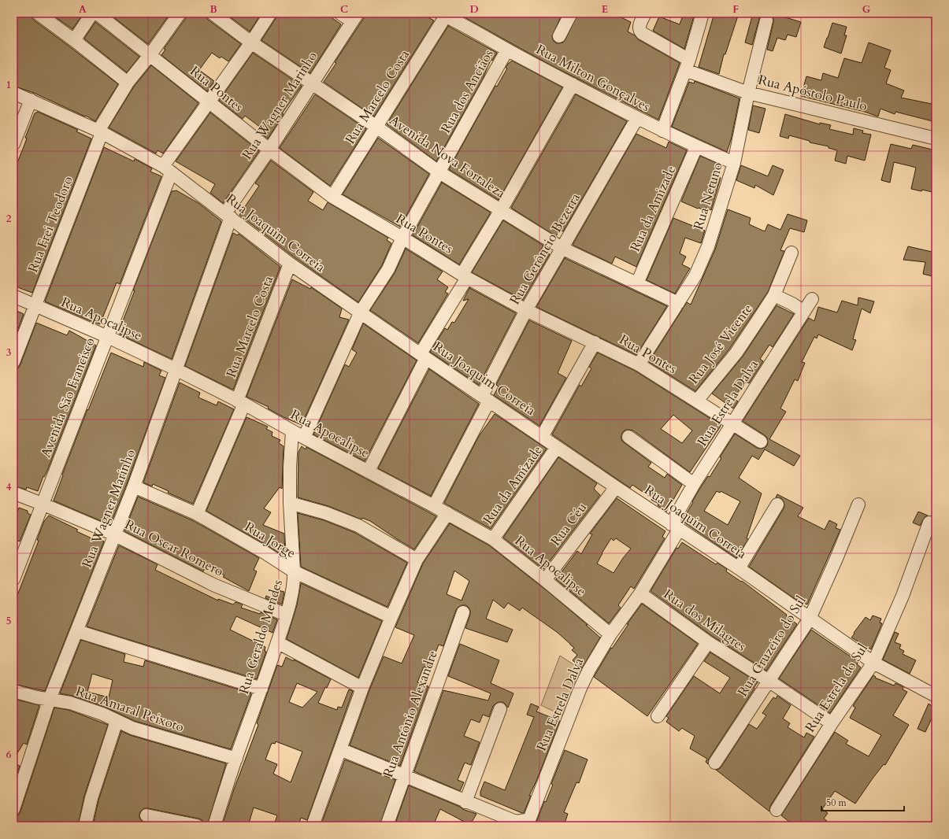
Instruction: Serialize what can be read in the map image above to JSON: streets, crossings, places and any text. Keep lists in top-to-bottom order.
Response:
{
  "streets": {
    "street": [
      "Rua Milton Gonçalves",
      "Rua Pontes",
      "Rua dos Anciãos",
      "Rua Apóstolo Paulo",
      "Rua Marcelo Costa",
      "Rua Wagner Marinho",
      "Avenida Nova Fortaleza",
      "Rua Netuno",
      "Rua da Amizade",
      "Rua Frei Teodoro",
      "Rua Joaquim Correia",
      "Rua Gerôncio Bezerra",
      "Rua Apocalipse",
      "Rua José Vicente",
      "Avenida São Francisco",
      "Rua Estrela Dalva",
      "Rua Céu",
      "Rua Jorge",
      "Rua Oscar Romero",
      "Rua dos Milagres",
      "Rua Geraldo Mendes",
      "Rua Cruzeiro do Sul",
      "Rua Estrela do Sul",
      "Rua Amaral Peixoto",
      "Rua Antônio Alexandre"
    ]
  },
  "crossings": [
    ["Rua Milton Gonçalves", "Rua dos Anciãos"],
    ["Rua Milton Gonçalves", "Rua Marcelo Costa"],
    ["Rua Milton Gonçalves", "Rua Netuno"],
    ["Rua Milton Gonçalves", "Rua da Amizade"],
    ["Rua Milton Gonçalves", "Rua Gerôncio Bezerra"],
    ["Rua Pontes", "Rua dos Anciãos"],
    ["Rua Pontes", "Rua Marcelo Costa"],
    ["Rua Pontes", "Rua Wagner Marinho"],
    ["Rua Pontes", "Rua Netuno"],
    ["Rua Pontes", "Rua da Amizade"],
    ["Rua Pontes", "Rua Frei Teodoro"],
    ["Rua Pontes", "Rua Gerôncio Bezerra"],
    ["Rua Pontes", "Rua José Vicente"],
    ["Rua Pontes", "Avenida São Francisco"],
    ["Rua Pontes", "Rua Estrela Dalva"],
    ["Rua dos Anciãos", "Avenida Nova Fortaleza"],
    ["Rua dos Anciãos", "Rua Joaquim Correia"],
    ["Rua Apóstolo Paulo", "Rua Netuno"],
    ["Rua Marcelo Costa", "Avenida Nova Fortaleza"],
    ["Rua Marcelo Costa", "Rua Joaquim Correia"],
    ["Rua Marcelo Costa", "Rua Apocalipse"],
    ["Rua Marcelo Costa", "Rua Jorge"],
    ["Rua Wagner Marinho", "Avenida Nova Fortaleza"],
    ["Rua Wagner Marinho", "Rua Joaquim Correia"],
    ["Rua Wagner Marinho", "Rua Apocalipse"],
    ["Rua Wagner Marinho", "Rua Jorge"],
    ["Rua Wagner Marinho", "Rua Oscar Romero"],
    ["Rua Wagner Marinho", "Rua Amaral Peixoto"],
    ["Avenida Nova Fortaleza", "Rua Netuno"],
    ["Avenida Nova Fortaleza", "Rua da Amizade"],
    ["Avenida Nova Fortaleza", "Rua Gerôncio Bezerra"],
    ["Avenida Nova Fortaleza", "Avenida São Francisco"],
    ["Rua da Amizade", "Rua Joaquim Correia"],
    ["Rua da Amizade", "Rua Apocalipse"],
    ["Rua Frei Teodoro", "Rua Joaquim Correia"],
    ["Rua Frei Teodoro", "Rua Apocalipse"],
    ["Rua Joaquim Correia", "Rua Gerôncio Bezerra"],
    ["Rua Joaquim Correia", "Avenida São Francisco"],
    ["Rua Joaquim Correia", "Rua Estrela Dalva"],
    ["Rua Joaquim Correia", "Rua Céu"],
    ["Rua Joaquim Correia", "Rua Cruzeiro do Sul"],
    ["Rua Joaquim Correia", "Rua Estrela do Sul"],
    ["Rua Gerôncio Bezerra", "Rua Apocalipse"],
    ["Rua Apocalipse", "Avenida São Francisco"],
    ["Rua Apocalipse", "Rua Estrela Dalva"],
    ["Rua Apocalipse", "Rua Céu"],
    ["Rua Apocalipse", "Rua Geraldo Mendes"],
    ["Avenida São Francisco", "Rua Oscar Romero"],
    ["Rua Estrela Dalva", "Rua dos Milagres"],
    ["Rua Jorge", "Rua Geraldo Mendes"],
    ["Rua Oscar Romero", "Rua Geraldo Mendes"],
    ["Rua dos Milagres", "Rua Cruzeiro do Sul"],
    ["Rua dos Milagres", "Rua Estrela do Sul"],
    ["Rua Geraldo Mendes", "Rua Amaral Peixoto"]
  ],
  "scale_bar": "50 m",
  "grid": {
    "columns": [
      "A",
      "B",
      "C",
      "D",
      "E",
      "F",
      "G"
    ],
    "rows": [
      "1",
      "2",
      "3",
      "4",
      "5",
      "6"
    ]
  }
}
